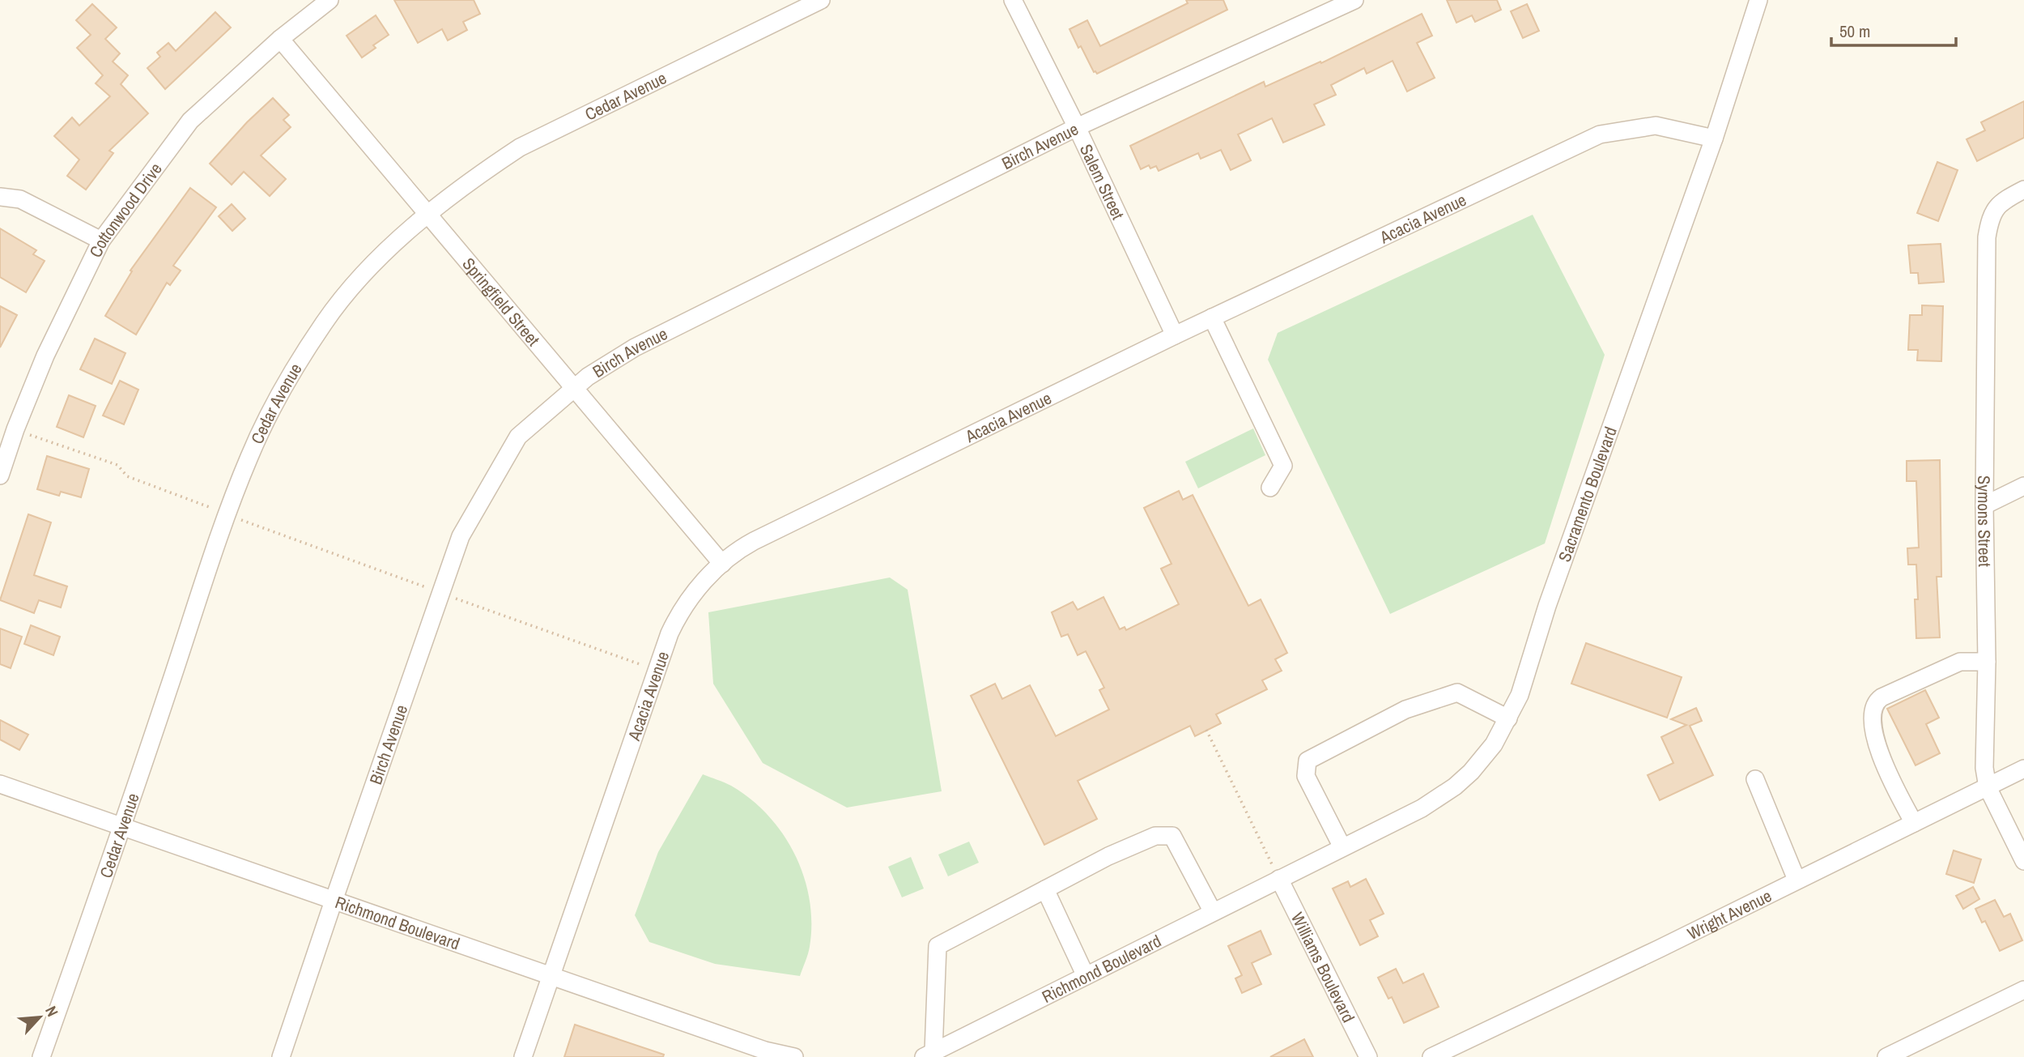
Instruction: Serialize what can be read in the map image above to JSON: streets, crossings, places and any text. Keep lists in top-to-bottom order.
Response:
{
  "streets": {
    "street": [
      "Cedar Avenue",
      "Birch Avenue",
      "Salem Street",
      "Cottonwood Drive",
      "Acacia Avenue",
      "Springfield Street",
      "Sacramento Boulevard",
      "Symons Street",
      "Wright Avenue",
      "Richmond Boulevard",
      "Williams Boulevard"
    ]
  },
  "crossings": [
    ["Cedar Avenue", "Springfield Street"],
    ["Cedar Avenue", "Richmond Boulevard"],
    ["Birch Avenue", "Salem Street"],
    ["Birch Avenue", "Springfield Street"],
    ["Birch Avenue", "Richmond Boulevard"],
    ["Salem Street", "Acacia Avenue"],
    ["Cottonwood Drive", "Springfield Street"],
    ["Acacia Avenue", "Springfield Street"],
    ["Acacia Avenue", "Sacramento Boulevard"],
    ["Acacia Avenue", "Richmond Boulevard"],
    ["Sacramento Boulevard", "Richmond Boulevard"],
    ["Sacramento Boulevard", "Williams Boulevard"],
    ["Symons Street", "Wright Avenue"],
    ["Richmond Boulevard", "Williams Boulevard"]
  ],
  "scale_bar": "50 m",
  "north": "top right"
}
